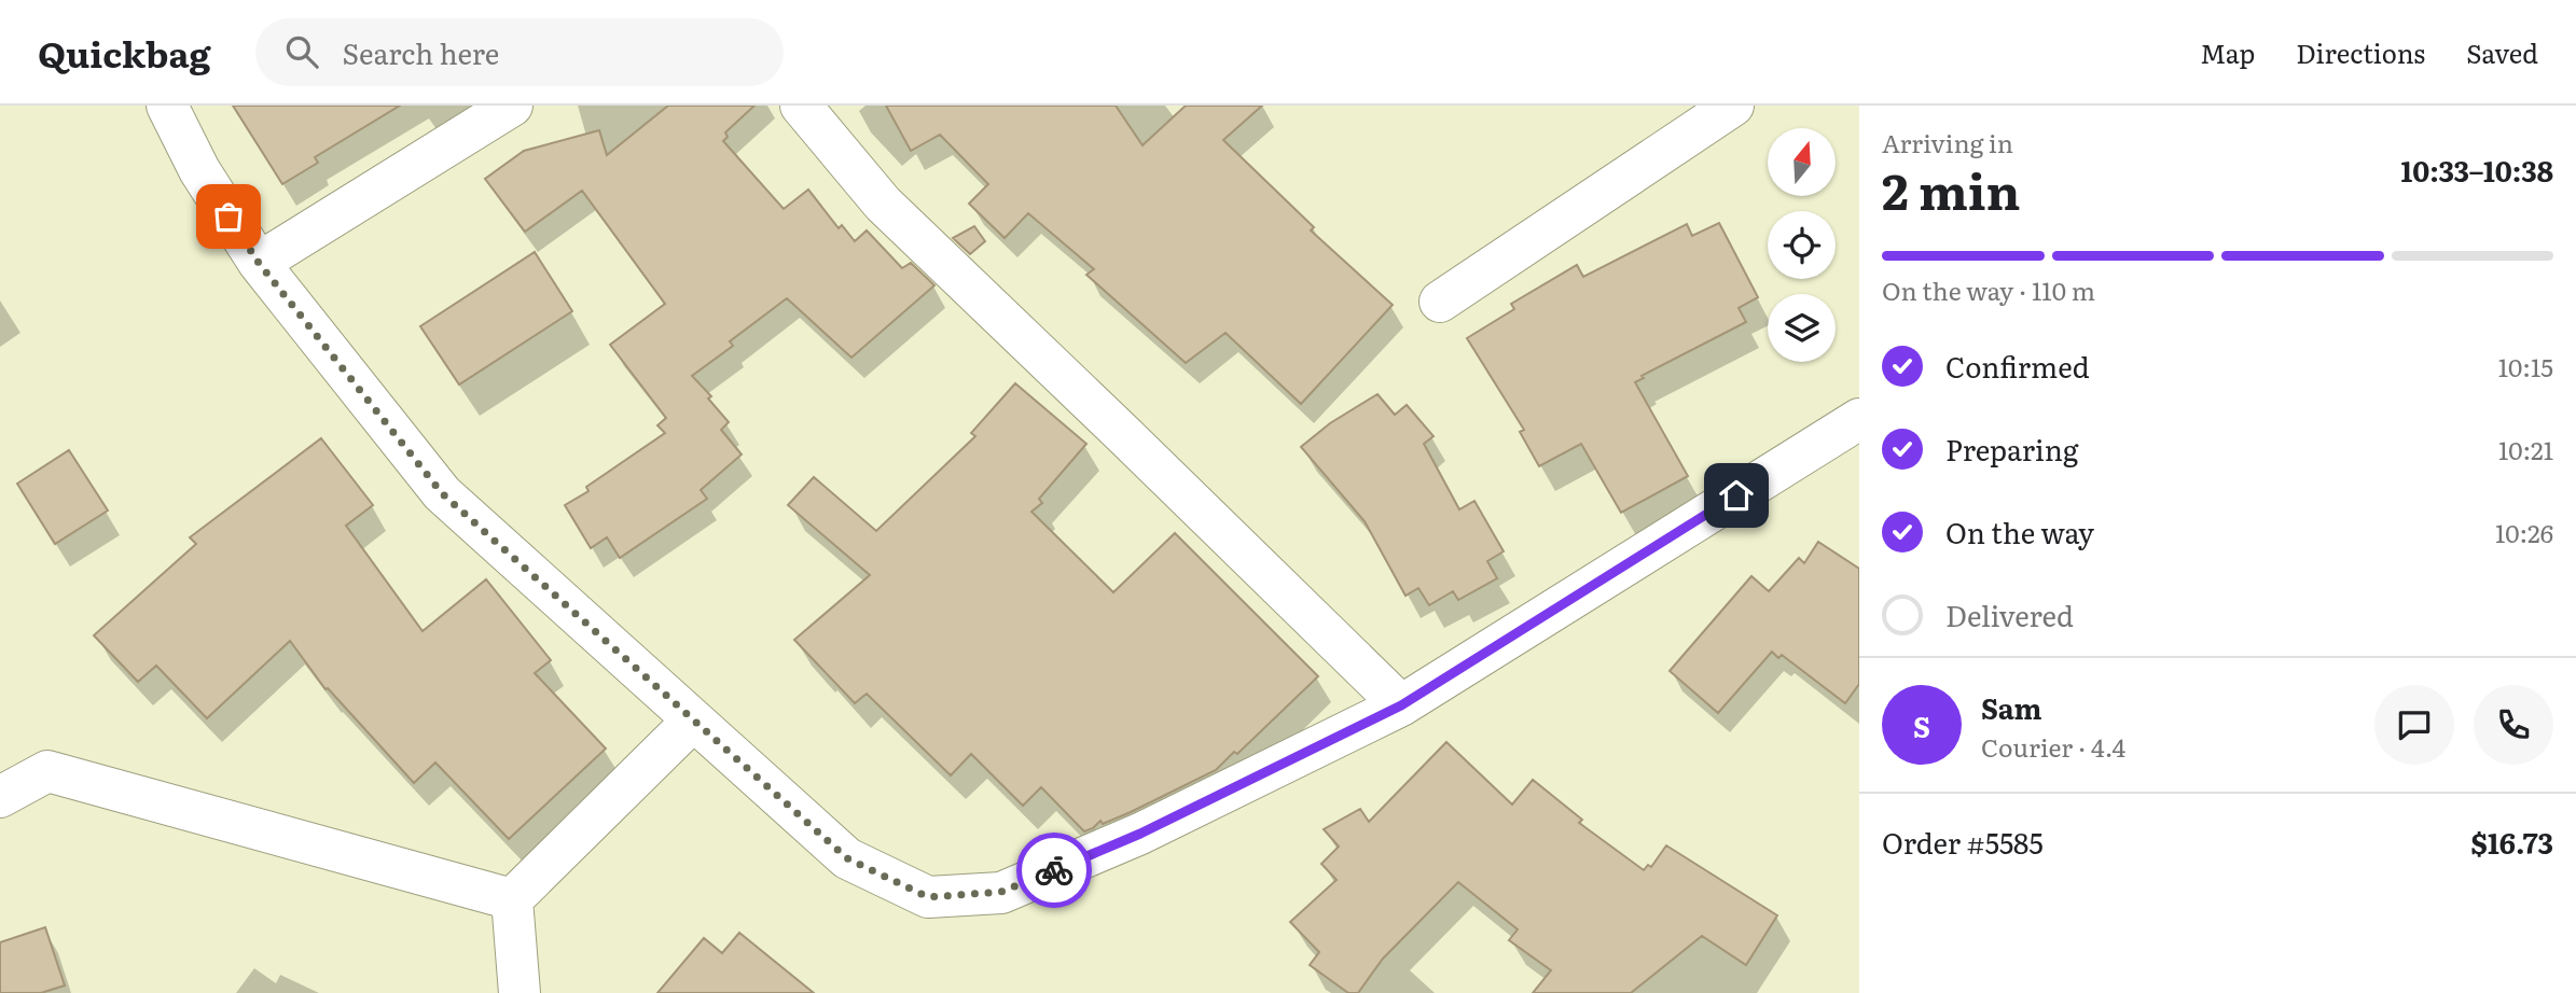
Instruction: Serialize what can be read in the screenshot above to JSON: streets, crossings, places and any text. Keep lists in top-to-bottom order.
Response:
{
  "north": "top",
  "page": {
    "header": "Quickbag",
    "search": "Search here",
    "nav": ["Map", "Directions", "Saved"],
    "heading": ["2 min", "Arriving in", "10:33–10:38"],
    "panel": [
      "Sam",
      "Courier · 4.4",
      "Order #5585",
      "$16.73"
    ],
    "bar": "On the way · 110 m",
    "list": [
      ["Confirmed", "10:15"],
      ["Preparing", "10:21"],
      ["On the way", "10:26"],
      "Delivered"
    ],
    "round": "S"
  }
}
